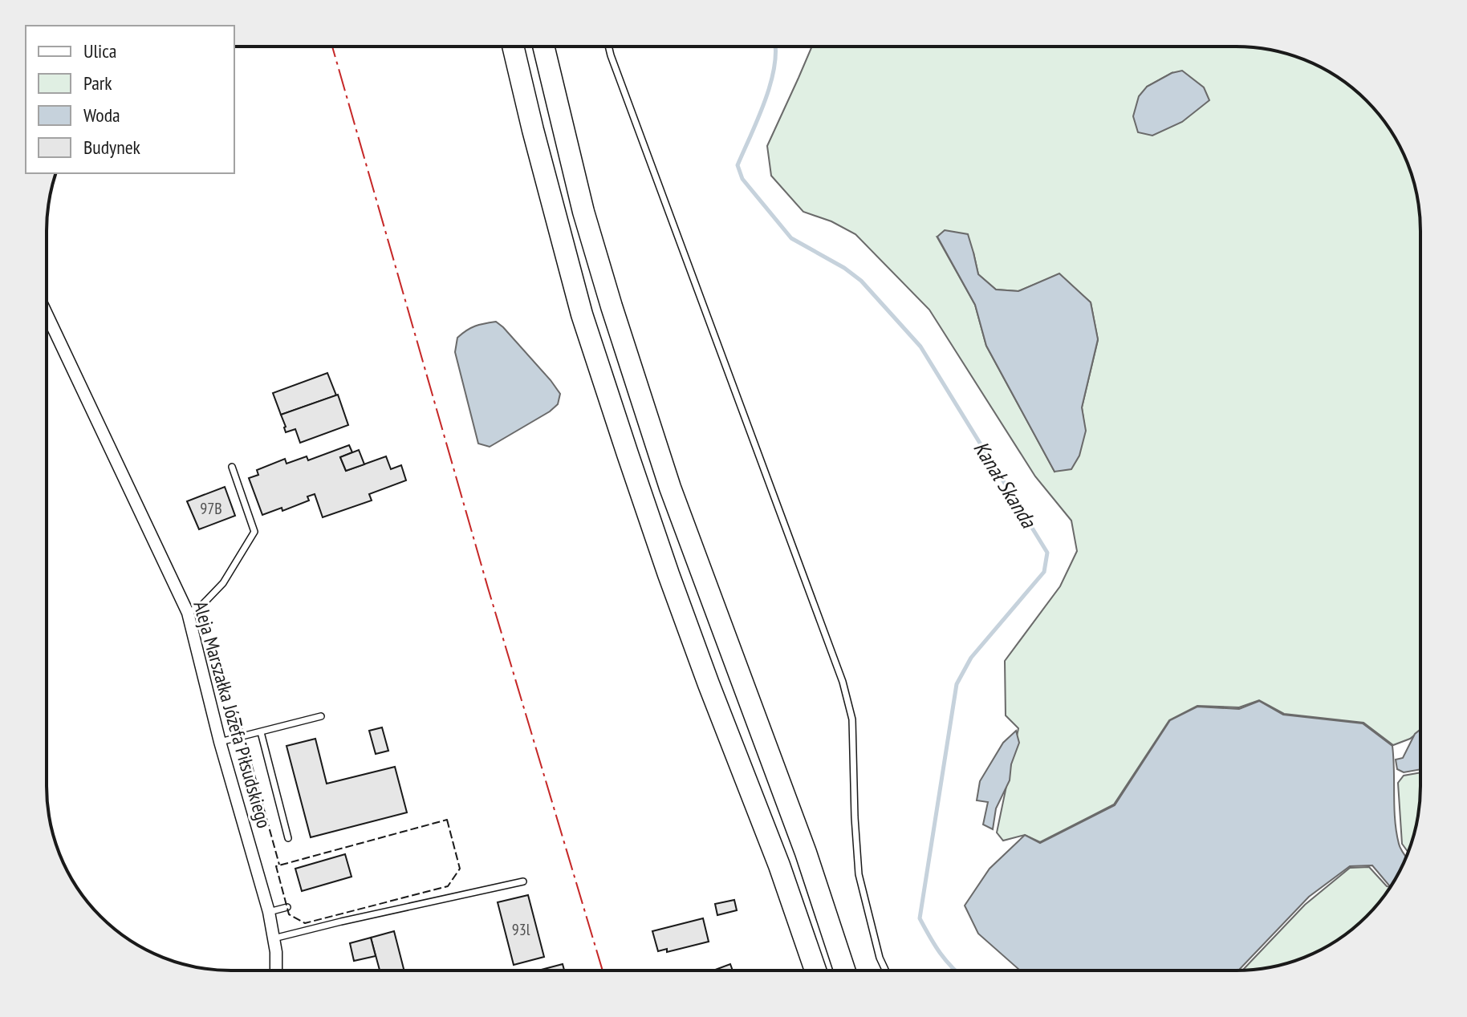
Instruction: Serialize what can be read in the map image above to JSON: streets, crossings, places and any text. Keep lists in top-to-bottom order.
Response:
{
  "streets": {
    "street": ["Aleja Marszałka Józefa Piłsudskiego"]
  },
  "water": ["Kanał Skanda"],
  "house_numbers": ["97B", "93l"],
  "legend": [
    "Ulica",
    "Park",
    "Woda",
    "Budynek"
  ]
}
